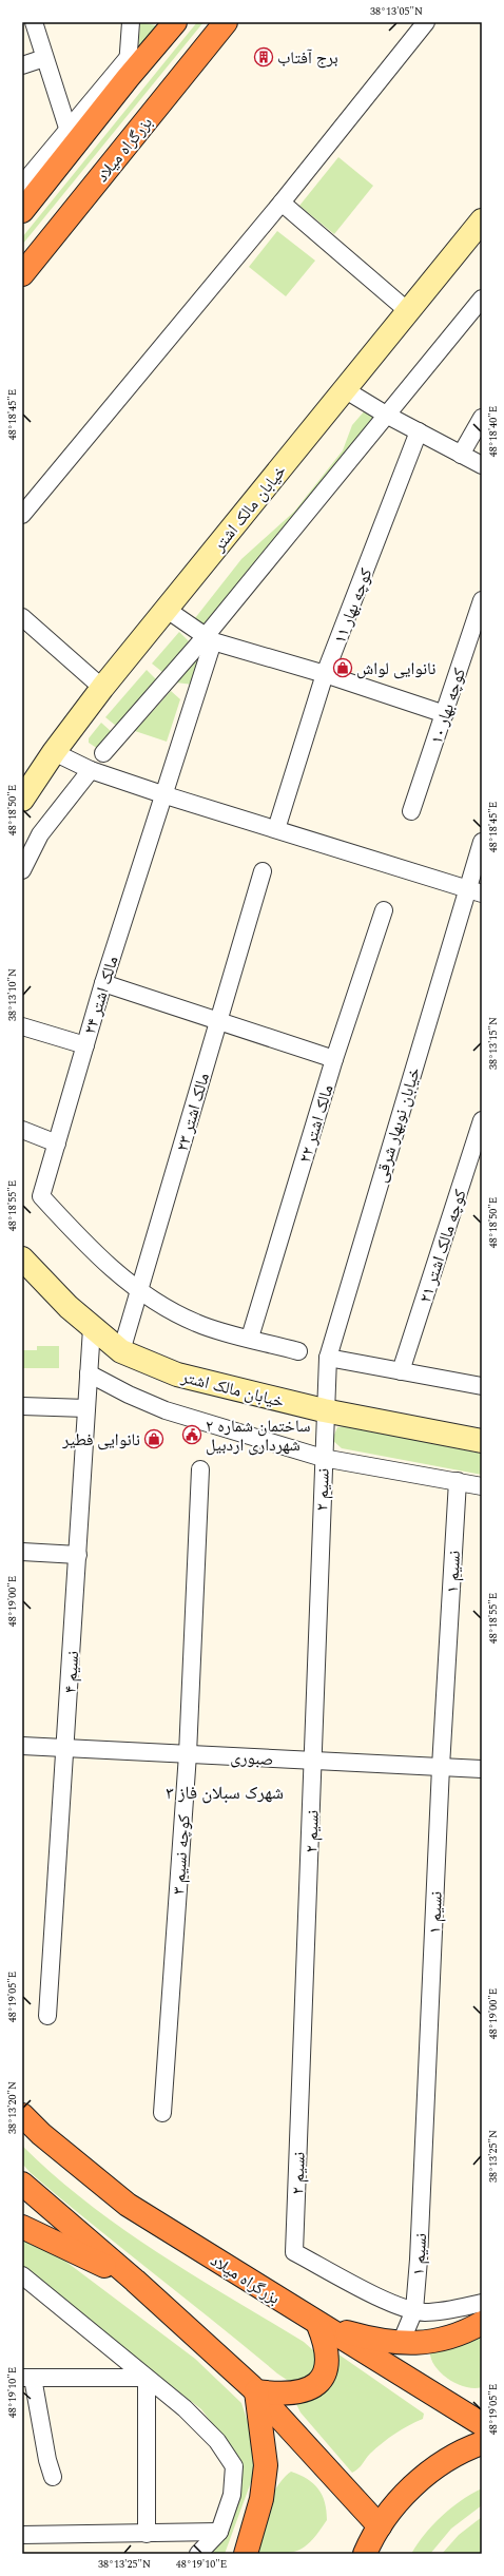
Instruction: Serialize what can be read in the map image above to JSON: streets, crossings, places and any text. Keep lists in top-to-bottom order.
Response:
{
  "streets": {
    "highway": ["بزرگراه میلاد"],
    "street": [
      "خیابان مالک اشتر",
      "کوچه بهار ۱۱",
      "کوچه بهار ۱۰",
      "مالک اشتر ۲۴",
      "مالک اشتر ۲۳",
      "مالک اشتر ۲۲",
      "خیابان نوبهار شرقی",
      "کوچه مالک اشتر ۲۱",
      "نسیم ۲",
      "نسیم ۱",
      "نسیم ۴",
      "صبوری",
      "کوچه نسیم ۳"
    ]
  },
  "crossings": [
    ["خیابان مالک اشتر", "مالک اشتر ۲۳"],
    ["خیابان مالک اشتر", "خیابان نوبهار شرقی"],
    ["خیابان مالک اشتر", "نسیم ۲"],
    ["خیابان مالک اشتر", "نسیم ۴"],
    ["مالک اشتر ۲۴", "مالک اشتر ۲۳"],
    ["خیابان نوبهار شرقی", "نسیم ۲"],
    ["نسیم ۲", "نسیم ۱"],
    ["نسیم ۲", "صبوری"],
    ["نسیم ۱", "صبوری"],
    ["نسیم ۴", "صبوری"],
    ["صبوری", "کوچه نسیم ۳"]
  ],
  "districts": ["شهرک سبلان فاز ۳"],
  "places": {
    "building": ["برج آفتاب"],
    "shop": ["نانوایی لواش", "نانوایی فطیر"],
    "public building": ["ساختمان شماره ۲ شهرداری اردبیل"]
  },
  "coordinates": [
    "38°13'05\"N",
    "48°18'45\"E",
    "48°18'40\"E",
    "48°18'50\"E",
    "38°13'10\"N",
    "38°13'15\"N",
    "48°18'55\"E",
    "48°19'00\"E",
    "48°19'05\"E",
    "38°13'20\"N",
    "38°13'25\"N",
    "48°19'10\"E"
  ]
}
